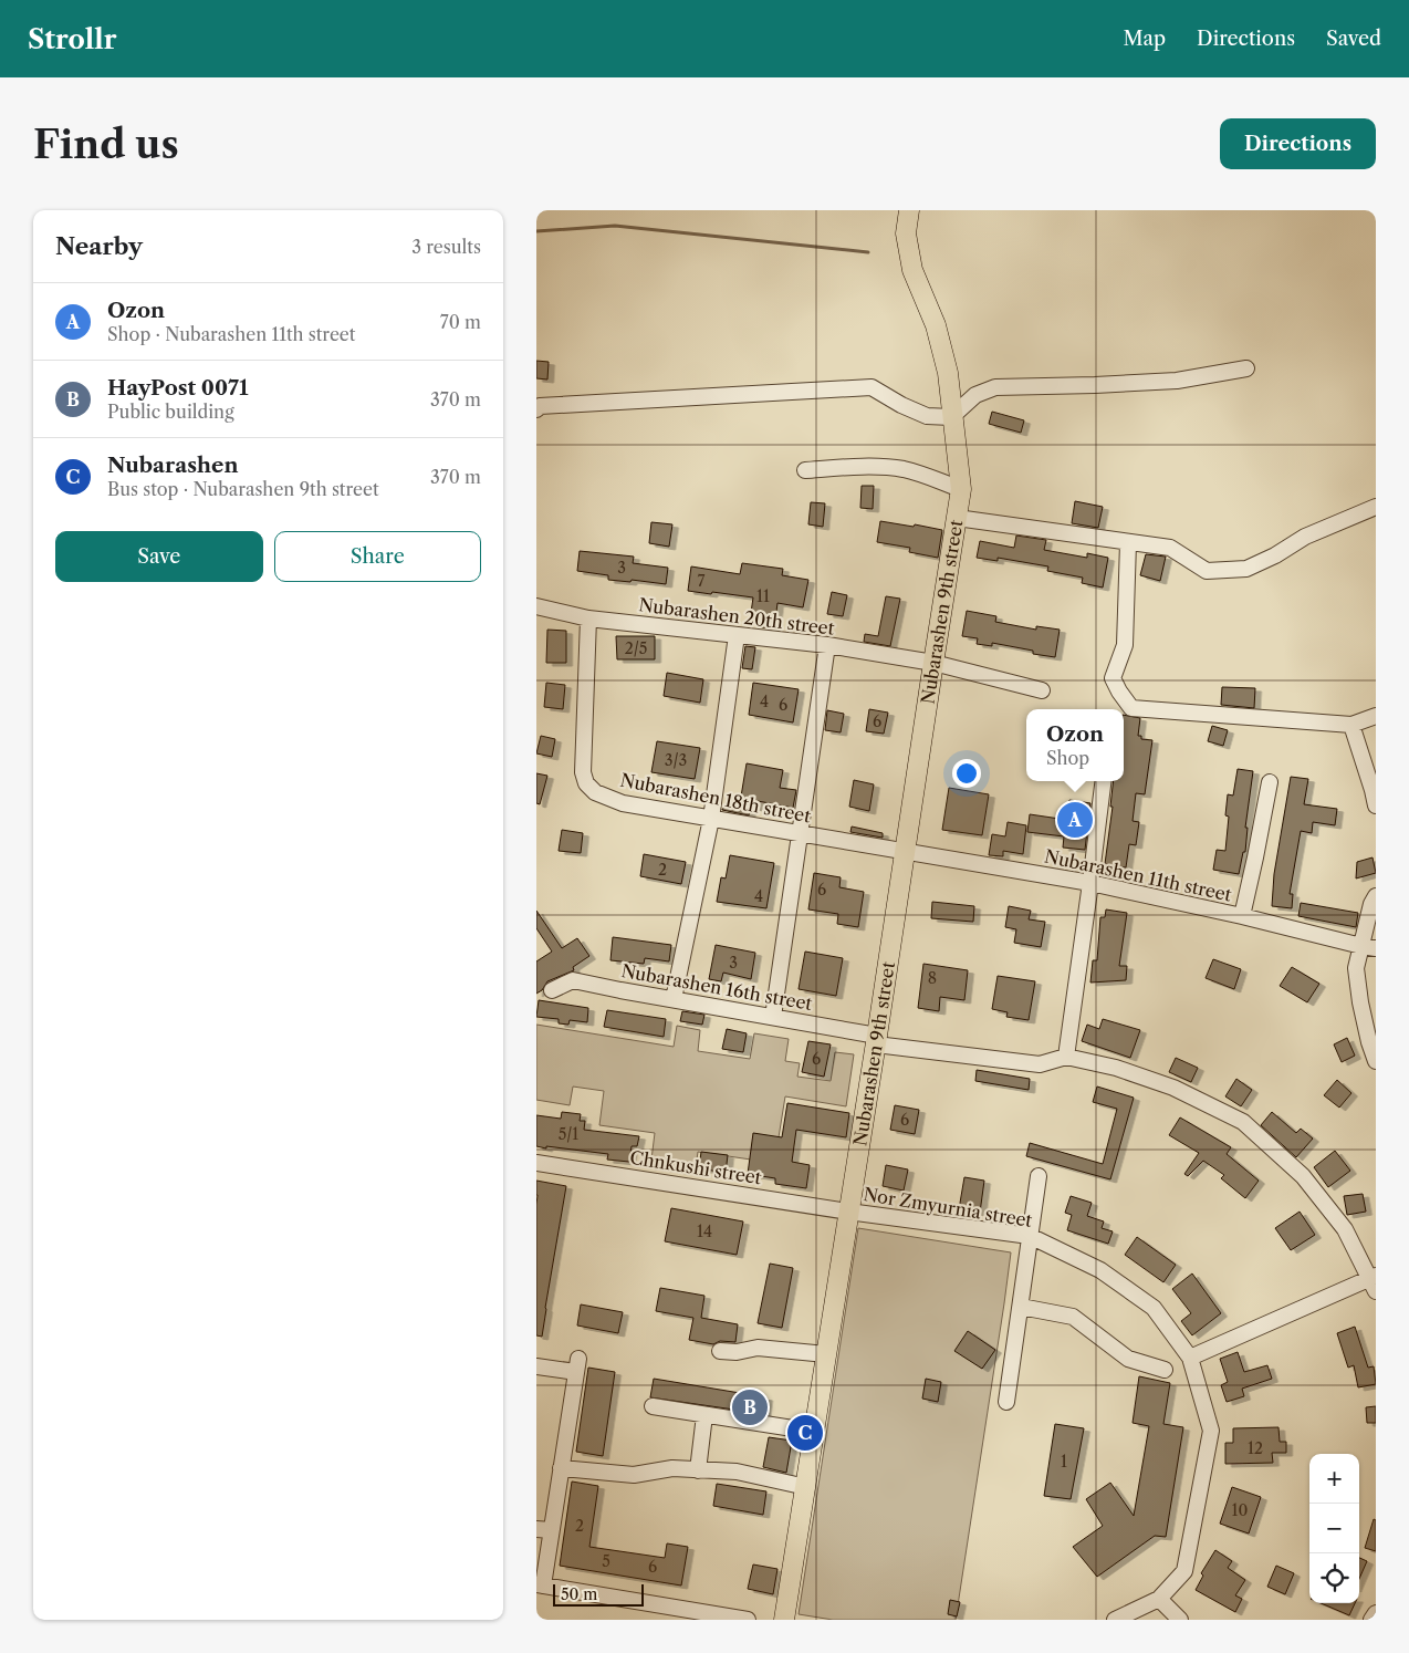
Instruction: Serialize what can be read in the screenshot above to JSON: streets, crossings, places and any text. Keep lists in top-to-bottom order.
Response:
{
  "streets": {
    "main road": ["Nubarashen 9th street"],
    "street": [
      "Nubarashen 20th street",
      "Nubarashen 18th street",
      "Nubarashen 11th street",
      "Nubarashen 16th street",
      "Chnkushi street",
      "Nor Zmyurnia street"
    ]
  },
  "crossings": [
    ["Nubarashen 9th street", "Nubarashen 20th street"],
    ["Nubarashen 9th street", "Nubarashen 18th street"],
    ["Nubarashen 9th street", "Nubarashen 11th street"],
    ["Nubarashen 9th street", "Nubarashen 16th street"],
    ["Nubarashen 9th street", "Chnkushi street"],
    ["Nubarashen 9th street", "Nor Zmyurnia street"],
    ["Nubarashen 20th street", "Nubarashen 18th street"],
    ["Nubarashen 18th street", "Nubarashen 11th street"],
    ["Chnkushi street", "Nor Zmyurnia street"]
  ],
  "house_numbers": [
    "3",
    "7",
    "11",
    "2/5",
    "4",
    "6",
    "6",
    "3/3",
    "2",
    "6",
    "4",
    "3",
    "8",
    "6",
    "6",
    "5/1",
    "14",
    "12",
    "1",
    "10",
    "2",
    "5",
    "6"
  ],
  "scale_bar": "50 m",
  "page": {
    "header": "Strollr",
    "nav": ["Map", "Directions", "Saved"],
    "buttons": [
      "Directions",
      ["Save", "Share"]
    ],
    "title": "Find us",
    "heading": ["Nearby", "3 results"],
    "list": [
      {
        "mark": "A",
        "name": "Ozon",
        "note": "Shop · Nubarashen 11th street",
        "value": "70 m"
      },
      {
        "mark": "B",
        "name": "HayPost 0071",
        "note": "Public building",
        "value": "370 m"
      },
      {
        "mark": "C",
        "name": "Nubarashen",
        "note": "Bus stop · Nubarashen 9th street",
        "value": "370 m"
      }
    ],
    "popup": ["Ozon", "Shop"],
    "pins": ["A", "B", "C"],
    "map_buttons": ["+", "−"],
    "scale": "50 m"
  }
}
